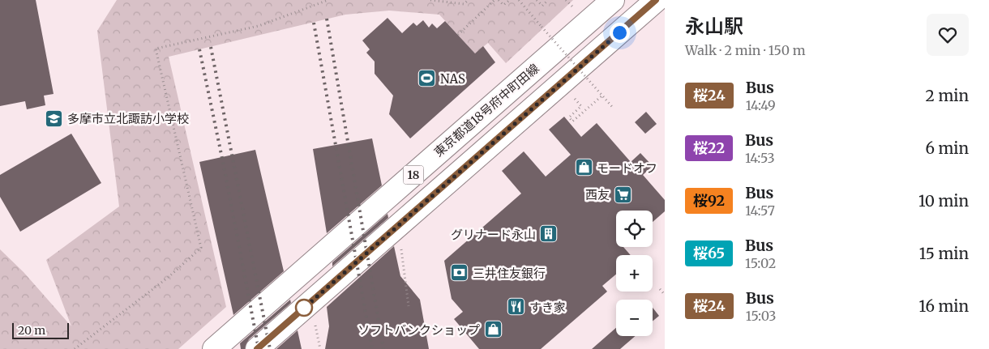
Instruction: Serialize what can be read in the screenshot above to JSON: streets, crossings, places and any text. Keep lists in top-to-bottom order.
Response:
{
  "streets": {
    "main road": ["東京都道18号府中町田線", "18"]
  },
  "places": {
    "sports": ["NAS"],
    "school or university": ["多摩市立北諏訪小学校"],
    "shop": ["モードオフ", "ソフトバンクショップ"],
    "supermarket": ["西友"],
    "building": ["グリナード永山"],
    "bank": ["三井住友銀行"],
    "restaurant": ["すき家"]
  },
  "lines": ["bus line 桜24"],
  "scale_bar": "20 m",
  "page": {
    "heading": ["永山駅", "Walk · 2 min · 150 m"],
    "list": [
      {
        "mark": "桜24",
        "name": "Bus",
        "note": "14:49",
        "value": "2 min"
      },
      {
        "mark": "桜22",
        "name": "Bus",
        "note": "14:53",
        "value": "6 min"
      },
      {
        "mark": "桜92",
        "name": "Bus",
        "note": "14:57",
        "value": "10 min"
      },
      {
        "mark": "桜65",
        "name": "Bus",
        "note": "15:02",
        "value": "15 min"
      },
      {
        "mark": "桜24",
        "name": "Bus",
        "note": "15:03",
        "value": "16 min"
      }
    ],
    "map_buttons": ["+", "−"],
    "scale": "20 m"
  }
}
